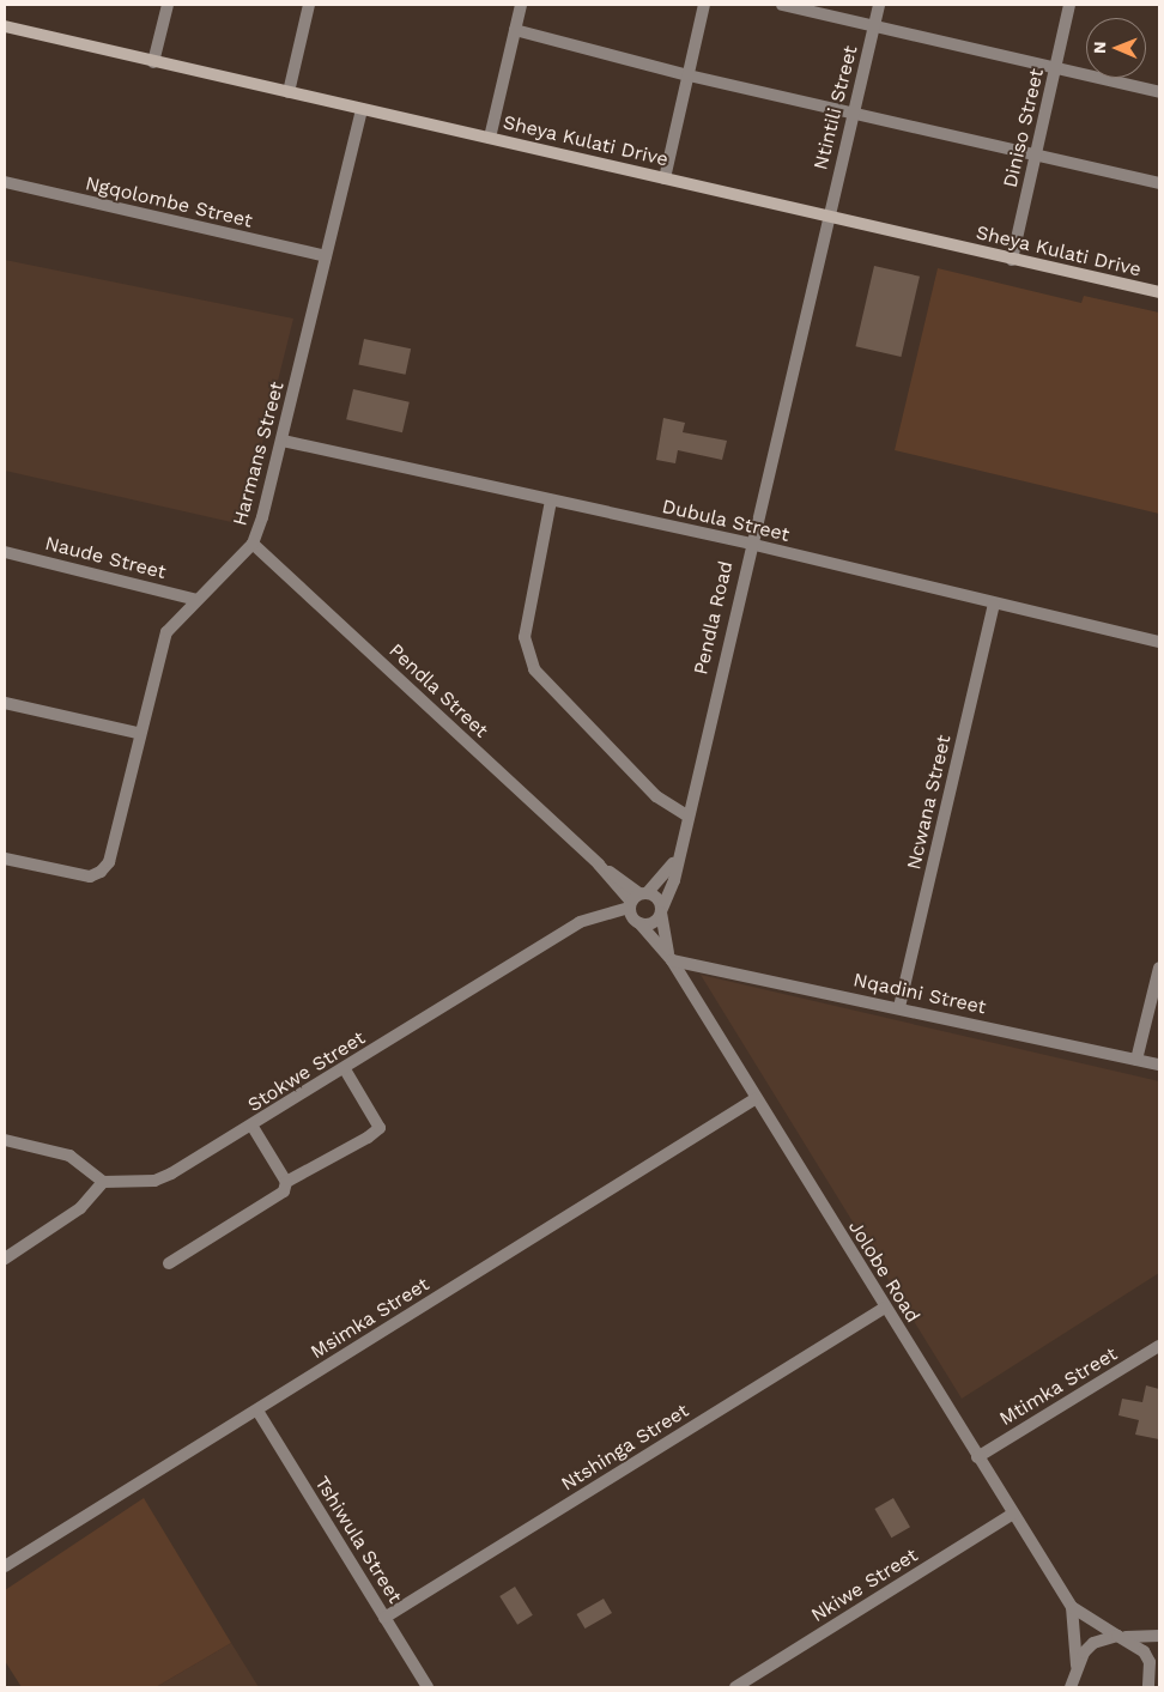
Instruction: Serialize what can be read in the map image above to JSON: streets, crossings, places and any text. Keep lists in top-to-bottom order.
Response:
{
  "streets": {
    "street": [
      "Ntintili Street",
      "Diniso Street",
      "Sheya Kulati Drive",
      "Ngqolombe Street",
      "Harmans Street",
      "Dubula Street",
      "Naude Street",
      "Pendla Road",
      "Pendla Street",
      "Ncwana Street",
      "Nqadini Street",
      "Stokwe Street",
      "Jolobe Road",
      "Msimka Street",
      "Mtimka Street",
      "Ntshinga Street",
      "Tshiwula Street",
      "Nkiwe Street"
    ]
  },
  "crossings": [
    ["Ntintili Street", "Sheya Kulati Drive"],
    ["Ntintili Street", "Pendla Road"],
    ["Diniso Street", "Sheya Kulati Drive"],
    ["Sheya Kulati Drive", "Harmans Street"],
    ["Sheya Kulati Drive", "Pendla Road"],
    ["Ngqolombe Street", "Harmans Street"],
    ["Harmans Street", "Dubula Street"],
    ["Harmans Street", "Naude Street"],
    ["Harmans Street", "Pendla Street"],
    ["Dubula Street", "Pendla Road"],
    ["Dubula Street", "Ncwana Street"],
    ["Pendla Road", "Pendla Street"],
    ["Pendla Road", "Stokwe Street"],
    ["Pendla Road", "Jolobe Road"],
    ["Pendla Street", "Stokwe Street"],
    ["Pendla Street", "Jolobe Road"],
    ["Ncwana Street", "Nqadini Street"],
    ["Nqadini Street", "Jolobe Road"],
    ["Stokwe Street", "Jolobe Road"],
    ["Jolobe Road", "Msimka Street"],
    ["Jolobe Road", "Mtimka Street"],
    ["Jolobe Road", "Ntshinga Street"],
    ["Jolobe Road", "Nkiwe Street"],
    ["Msimka Street", "Tshiwula Street"],
    ["Ntshinga Street", "Tshiwula Street"]
  ],
  "north": "left"
}
